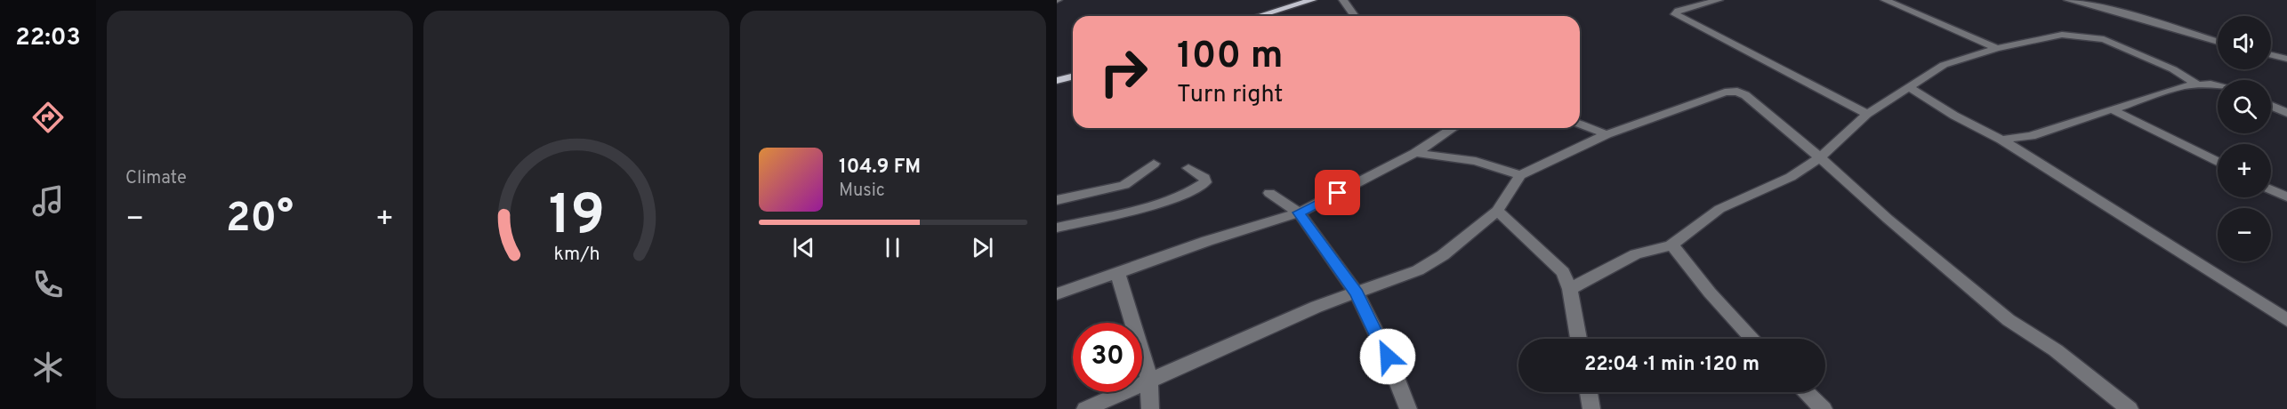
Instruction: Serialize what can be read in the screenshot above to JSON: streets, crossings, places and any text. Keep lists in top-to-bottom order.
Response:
{
  "page": {
    "tabs": "22:03",
    "tile": "Climate",
    "map_buttons": ["+", "−"],
    "turn": ["100 m", "Turn right"],
    "song": ["104.9 FM", "Music"],
    "heat": ["−", "20°", "+"],
    "limit": "30",
    "trip": "22:04 · 1 min · 120 m",
    "gauge": ["19", "km/h"]
  }
}
